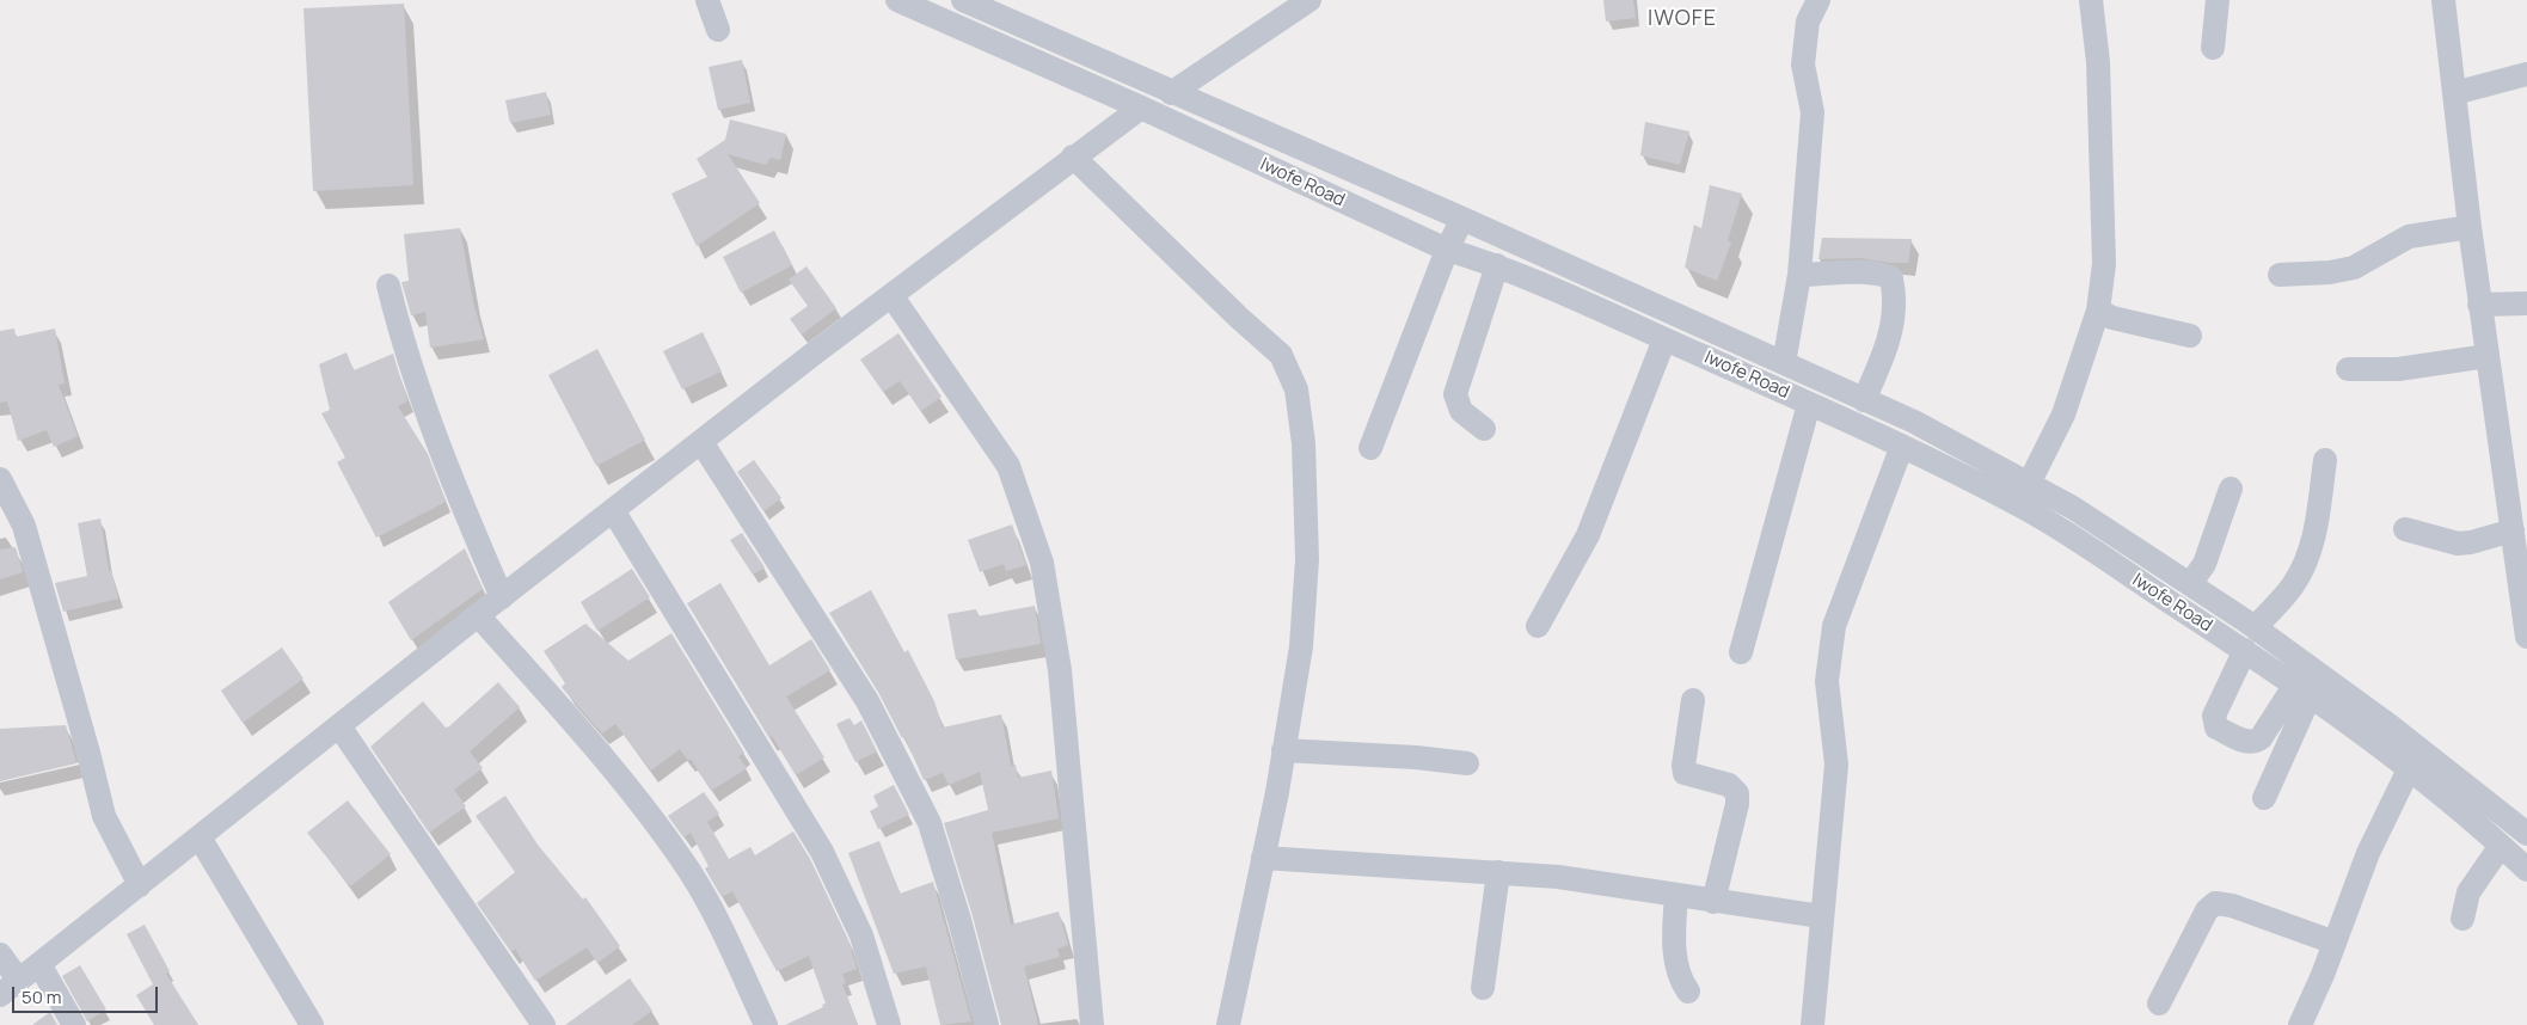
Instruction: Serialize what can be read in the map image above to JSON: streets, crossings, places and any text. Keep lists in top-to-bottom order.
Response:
{
  "streets": {
    "street": ["Iwofe Road"]
  },
  "districts": ["IWOFE"],
  "scale_bar": "50 m"
}
